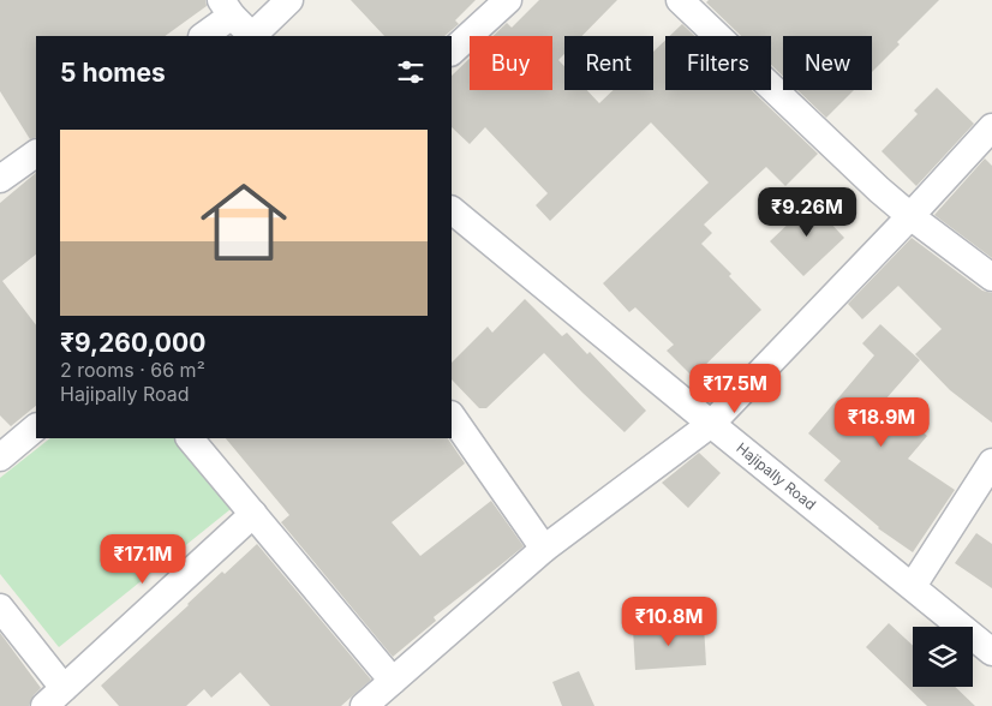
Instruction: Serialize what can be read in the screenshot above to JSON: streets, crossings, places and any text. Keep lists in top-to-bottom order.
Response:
{
  "streets": {
    "street": ["Hajipally Road"]
  },
  "page": {
    "chip": [
      "Buy",
      "Rent",
      "Filters",
      "New"
    ],
    "heading": "5 homes",
    "list": [
      {
        "name": "₹9,260,000",
        "note": "2 rooms · 66 m² · Hajipally Road"
      }
    ],
    "price": [
      "₹9.26M",
      "₹17.5M",
      "₹18.9M",
      "₹17.1M",
      "₹10.8M"
    ]
  }
}
